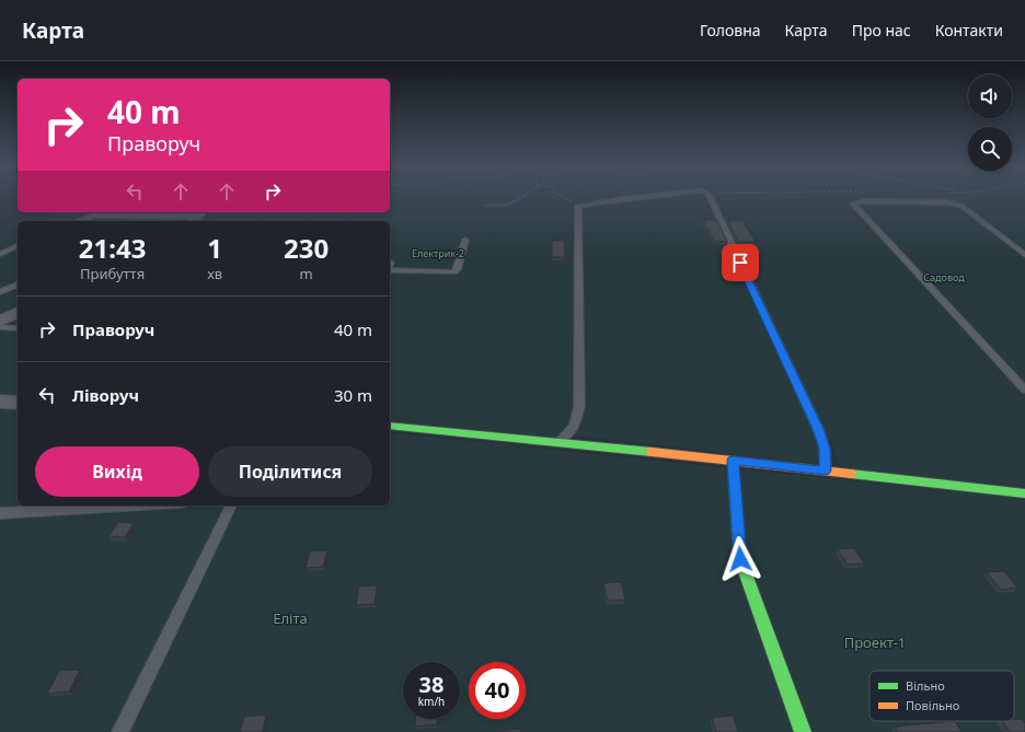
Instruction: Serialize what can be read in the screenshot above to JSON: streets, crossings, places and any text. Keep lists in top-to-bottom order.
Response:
{
  "parks": [
    "Електрик-2",
    "Садовод",
    "Еліта",
    "Проект-1"
  ],
  "legend": ["Вільно", "Повільно"],
  "page": {
    "header": "Карта",
    "nav": [
      "Головна",
      "Карта",
      "Про нас",
      "Контакти"
    ],
    "turn": ["40 m", "Праворуч"],
    "eta": [
      "21:43",
      "Прибуття",
      "1",
      "хв",
      "230",
      "m"
    ],
    "list": [
      {
        "name": "Праворуч",
        "value": "40 m"
      },
      {
        "name": "Ліворуч",
        "value": "30 m"
      }
    ],
    "buttons": ["Вихід", "Поділитися"],
    "speed": "38 km/h",
    "limit": "40"
  }
}
